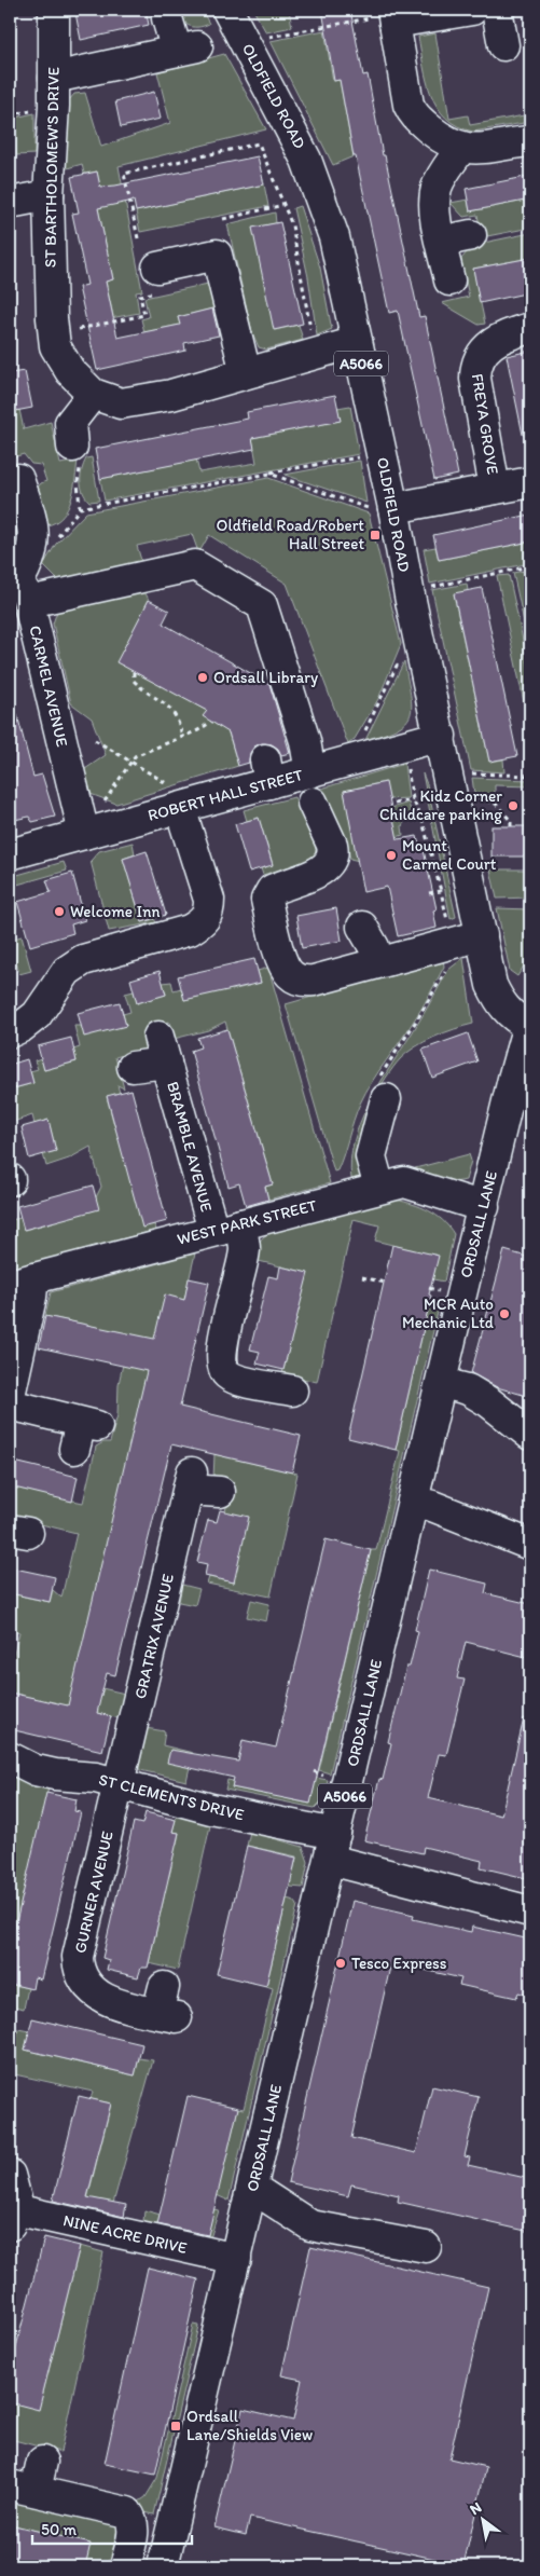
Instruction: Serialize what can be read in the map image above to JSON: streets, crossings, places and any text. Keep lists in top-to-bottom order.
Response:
{
  "streets": {
    "street": [
      "OLDFIELD ROAD",
      "ST BARTHOLOMEW'S DRIVE",
      "A5066",
      "FREYA GROVE",
      "CARMEL AVENUE",
      "ROBERT HALL STREET",
      "BRAMBLE AVENUE",
      "WEST PARK STREET",
      "ORDSALL LANE",
      "GRATRIX AVENUE",
      "ST CLEMENTS DRIVE",
      "GURNER AVENUE",
      "NINE ACRE DRIVE"
    ]
  },
  "crossings": [
    ["OLDFIELD ROAD", "ST BARTHOLOMEW'S DRIVE"],
    ["OLDFIELD ROAD", "ROBERT HALL STREET"],
    ["OLDFIELD ROAD", "ORDSALL LANE"],
    ["CARMEL AVENUE", "ROBERT HALL STREET"],
    ["BRAMBLE AVENUE", "WEST PARK STREET"],
    ["WEST PARK STREET", "ORDSALL LANE"],
    ["ORDSALL LANE", "ST CLEMENTS DRIVE"],
    ["ORDSALL LANE", "NINE ACRE DRIVE"],
    ["GRATRIX AVENUE", "ST CLEMENTS DRIVE"],
    ["GRATRIX AVENUE", "GURNER AVENUE"],
    ["ST CLEMENTS DRIVE", "GURNER AVENUE"]
  ],
  "places": {
    "transit": ["Oldfield Road/Robert Hall Street", "Ordsall Lane/Shields View"],
    "other": [
      "Ordsall Library",
      "Kidz Corner Childcare parking",
      "Mount Carmel Court",
      "Welcome Inn",
      "MCR Auto Mechanic Ltd",
      "Tesco Express"
    ]
  },
  "scale_bar": "50 m",
  "north": "top left"
}
